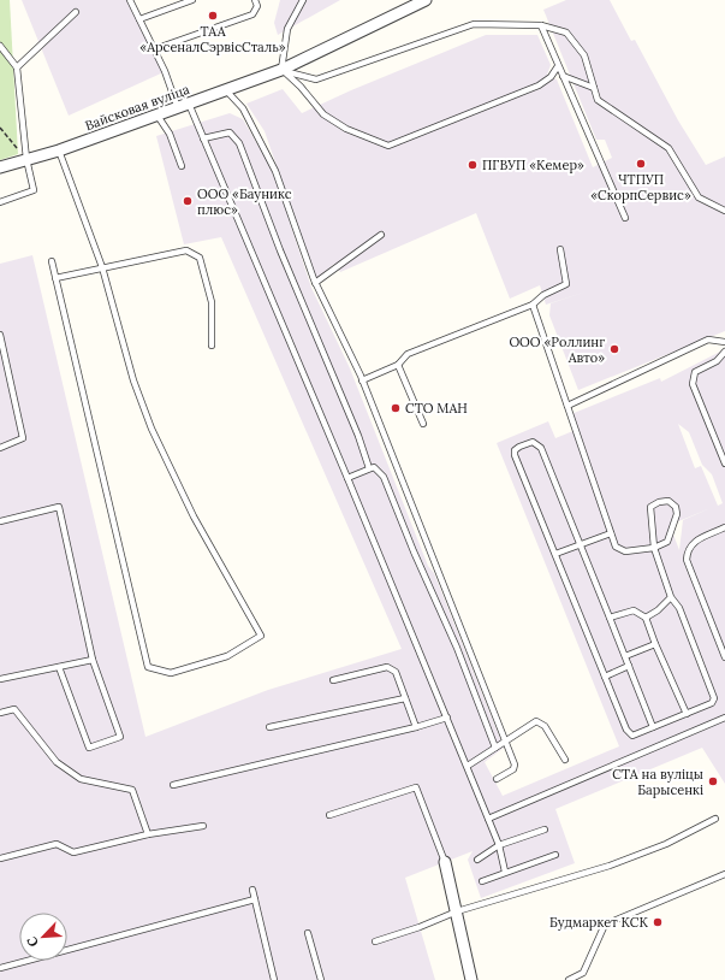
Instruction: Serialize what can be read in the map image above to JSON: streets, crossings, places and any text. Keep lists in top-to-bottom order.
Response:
{
  "streets": {
    "street": ["Вайсковая вуліца"]
  },
  "places": [
    "ТАА «АрсеналСэрвісСталь»",
    "ЧТПУП «СкорпСервис»",
    "ПГВУП «Кемер»",
    "ООО «Бауникс плюс»",
    "ООО «Роллинг Авто»",
    "СТО МАН",
    "СТА на вуліцы Барысенкі",
    "Будмаркет КСК"
  ],
  "north": "bottom left"
}
